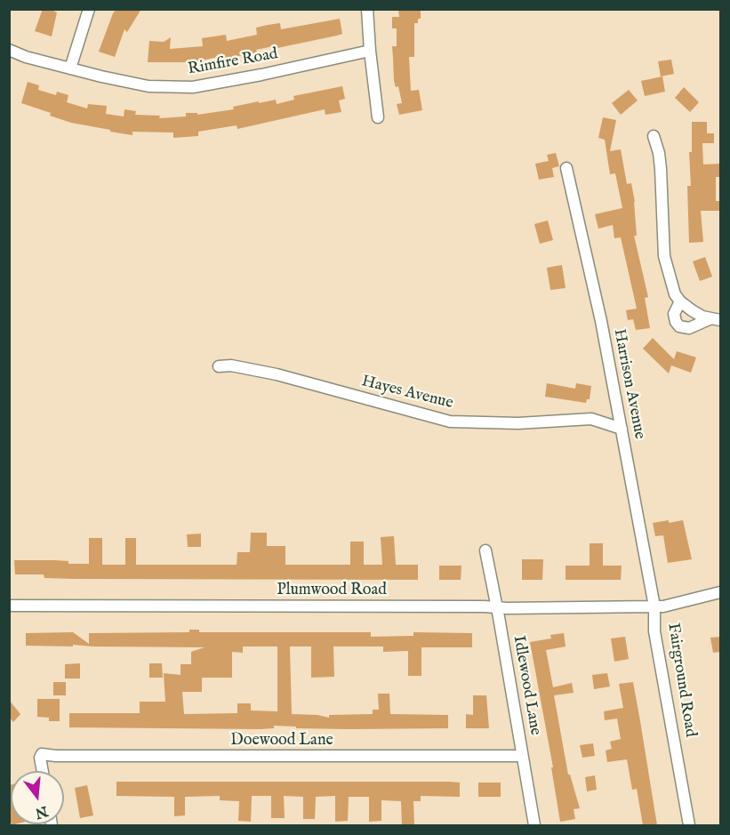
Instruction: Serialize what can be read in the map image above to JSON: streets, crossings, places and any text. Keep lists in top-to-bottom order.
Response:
{
  "streets": {
    "street": [
      "Rimfire Road",
      "Harrison Avenue",
      "Hayes Avenue",
      "Plumwood Road",
      "Fairground Road",
      "Idlewood Lane",
      "Doewood Lane"
    ]
  },
  "crossings": [
    ["Harrison Avenue", "Hayes Avenue"],
    ["Harrison Avenue", "Plumwood Road"],
    ["Harrison Avenue", "Fairground Road"],
    ["Plumwood Road", "Fairground Road"],
    ["Plumwood Road", "Idlewood Lane"],
    ["Idlewood Lane", "Doewood Lane"]
  ],
  "north": "bottom"
}
